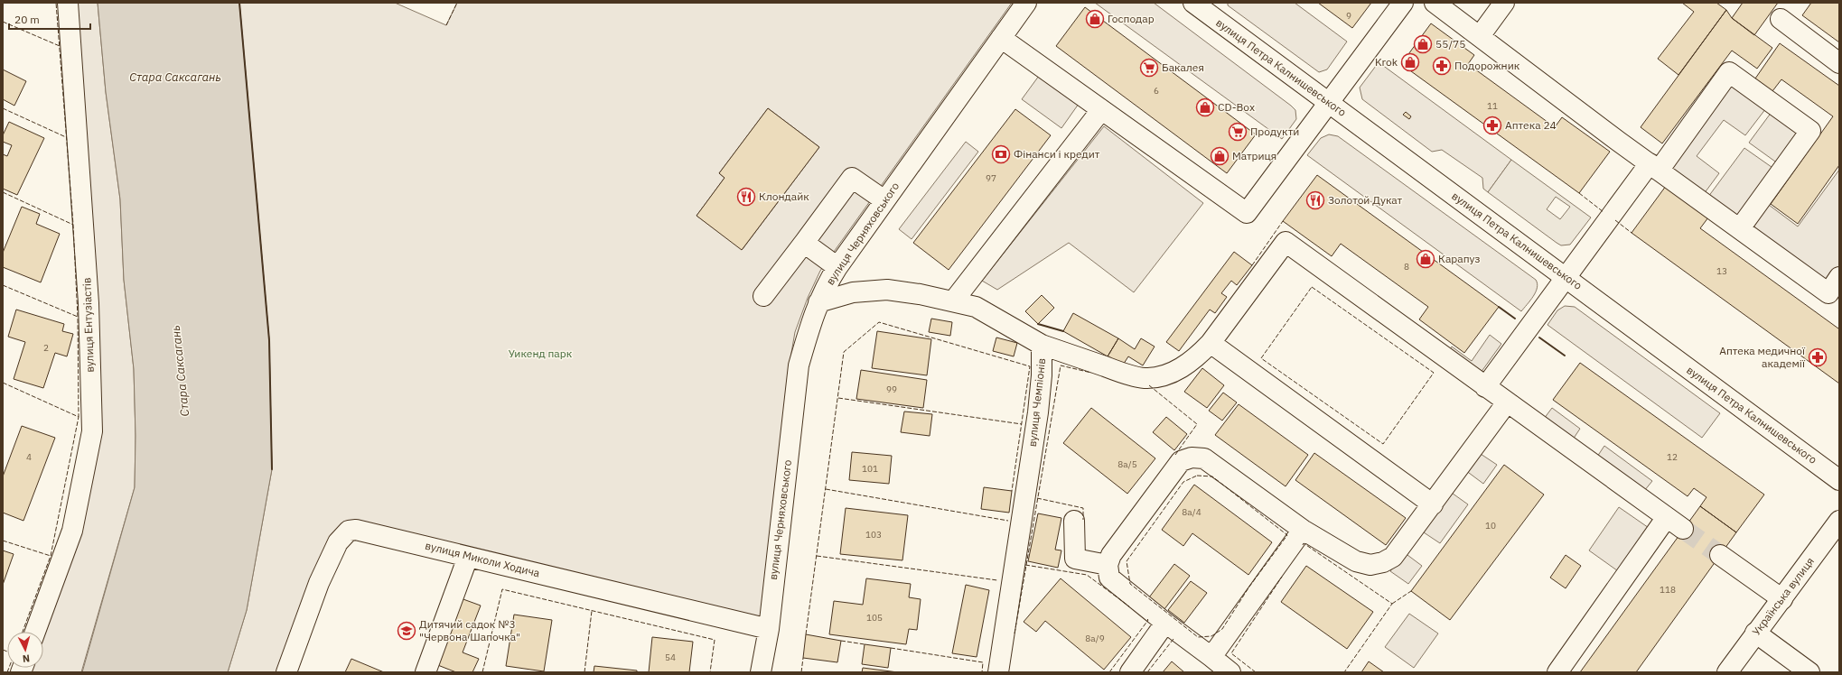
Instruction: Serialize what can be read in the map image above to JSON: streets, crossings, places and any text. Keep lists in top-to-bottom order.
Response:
{
  "streets": {
    "street": [
      "вулиця Петра Калнишевського",
      "вулиця Черняховського",
      "вулиця Ентузіастів",
      "вулиця Чемпіонів",
      "вулиця Миколи Ходича",
      "Українська вулиця"
    ]
  },
  "crossings": [
    ["вулиця Черняховського", "вулиця Чемпіонів"],
    ["вулиця Черняховського", "вулиця Миколи Ходича"]
  ],
  "water": ["Стара Саксагань"],
  "parks": ["Уикенд парк"],
  "places": {
    "shop": [
      "Господар",
      "55/75",
      "Krok",
      "CD-Box",
      "Матриця",
      "Карапуз"
    ],
    "pharmacy": ["Подорожник", "Аптека 24", "Аптека медичної академії"],
    "supermarket": ["Бакалея", "Продукти"],
    "bank": ["Фінанси і кредит"],
    "restaurant": ["Клондайк", "Золотой Дукат"],
    "school or university": ["Дитячий садок №3 \"Червона Шапочка\""]
  },
  "house_numbers": [
    "9",
    "6",
    "11",
    "97",
    "8",
    "13",
    "2",
    "99",
    "4",
    "12",
    "8а/5",
    "101",
    "8а/4",
    "10",
    "103",
    "118",
    "105",
    "8а/9",
    "54"
  ],
  "scale_bar": "20 m",
  "north": "bottom"
}
